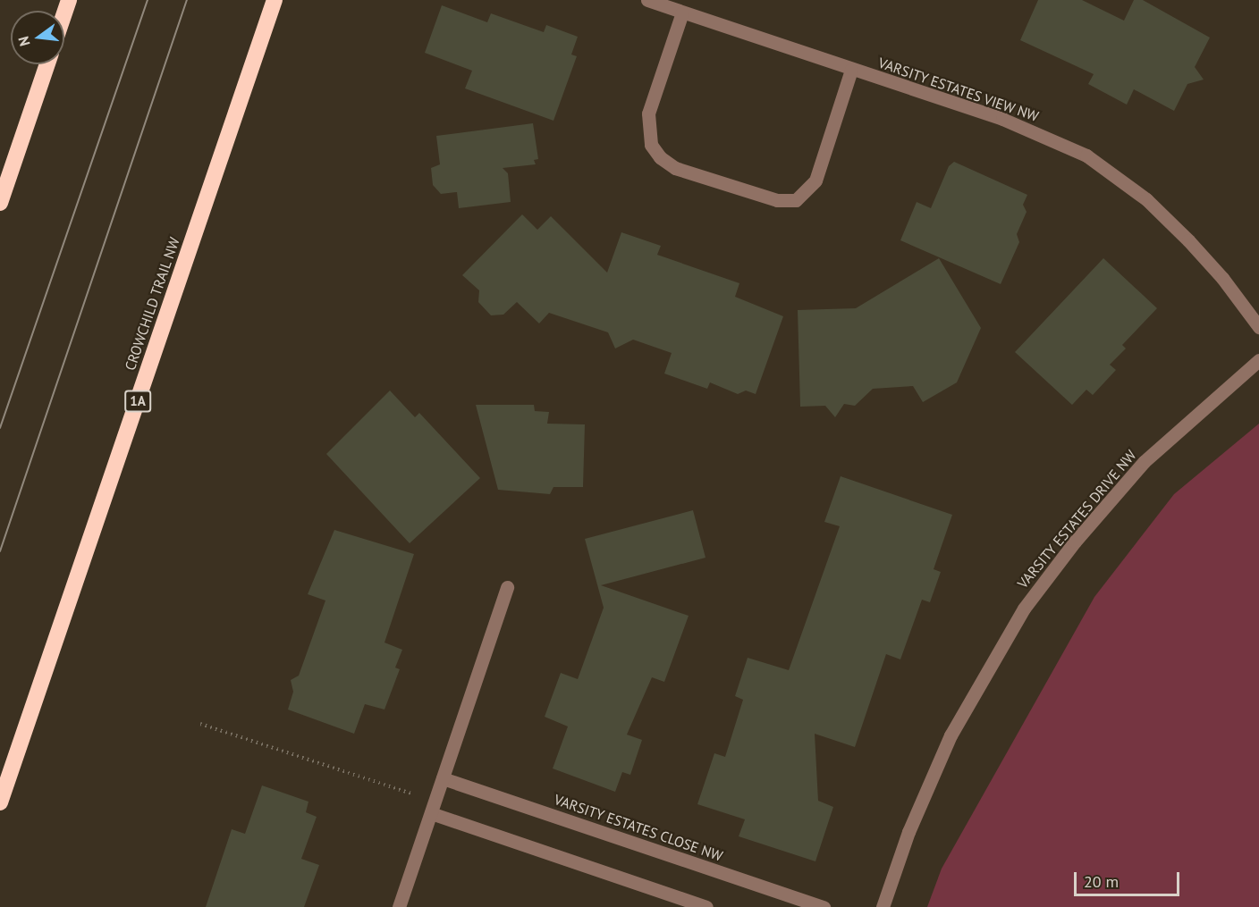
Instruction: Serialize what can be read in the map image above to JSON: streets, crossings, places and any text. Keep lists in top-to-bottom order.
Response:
{
  "streets": {
    "highway": ["CROWCHILD TRAIL NW", "1A"],
    "street": ["VARSITY ESTATES VIEW NW", "VARSITY ESTATES DRIVE NW", "VARSITY ESTATES CLOSE NW"]
  },
  "scale_bar": "20 m",
  "north": "left"
}
